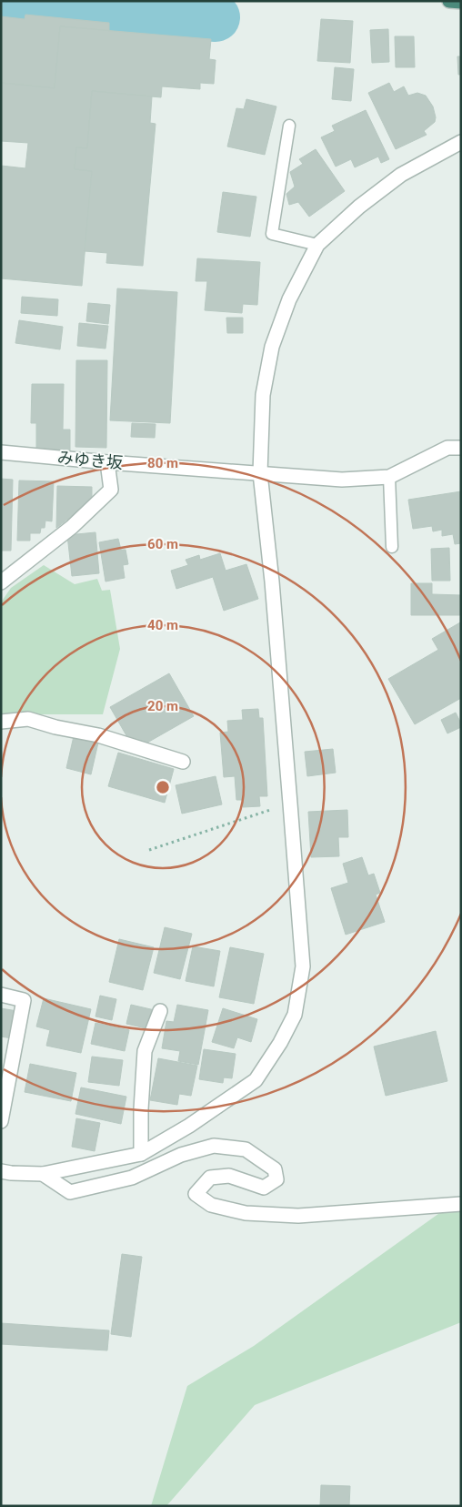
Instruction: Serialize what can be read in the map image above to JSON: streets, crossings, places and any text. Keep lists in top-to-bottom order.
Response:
{
  "streets": {
    "street": ["みゆき坂"]
  },
  "rings": [
    "80 m",
    "60 m",
    "40 m",
    "20 m"
  ]
}
